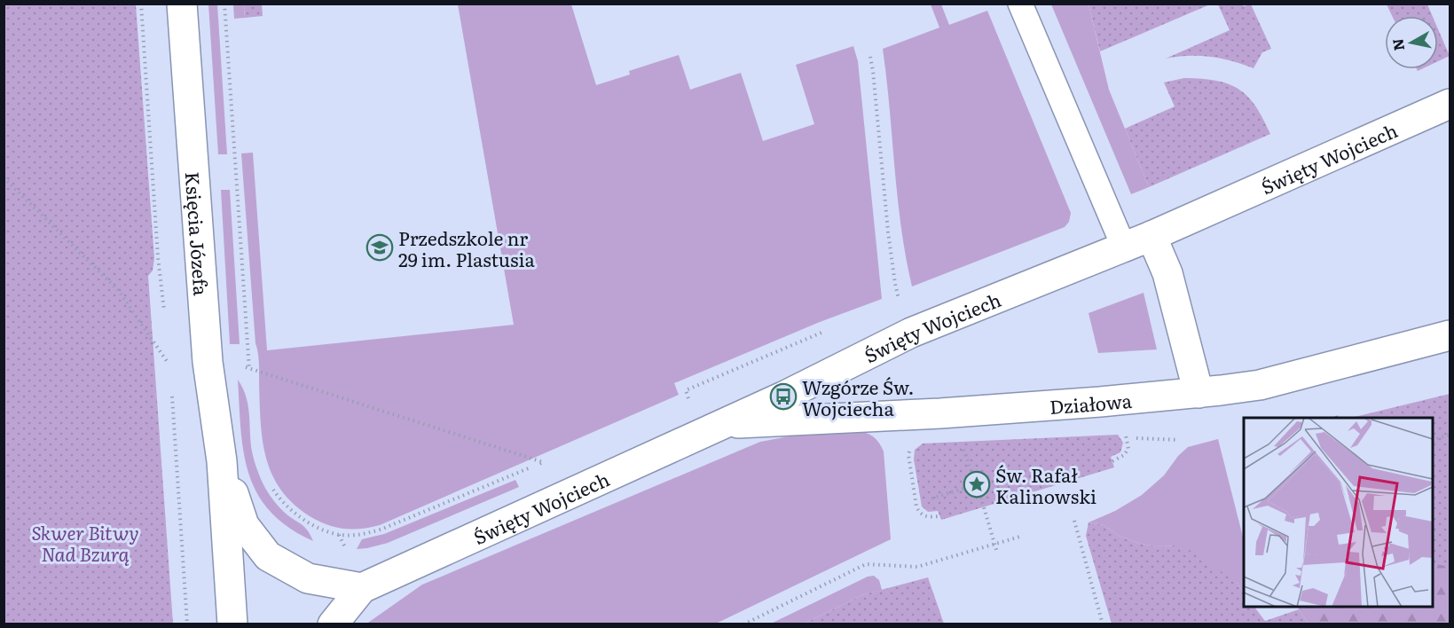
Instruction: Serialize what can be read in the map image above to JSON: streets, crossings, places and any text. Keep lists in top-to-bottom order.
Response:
{
  "streets": {
    "street": ["Święty Wojciech", "Księcia Józefa", "Działowa"]
  },
  "crossings": [
    ["Święty Wojciech", "Księcia Józefa"],
    ["Święty Wojciech", "Działowa"]
  ],
  "parks": ["Skwer Bitwy Nad Bzurą"],
  "places": {
    "school or university": ["Przedszkole nr 29 im. Plastusia"],
    "bus stop": ["Wzgórze Św. Wojciecha"],
    "place": ["Św. Rafał Kalinowski"]
  },
  "north": "left"
}
